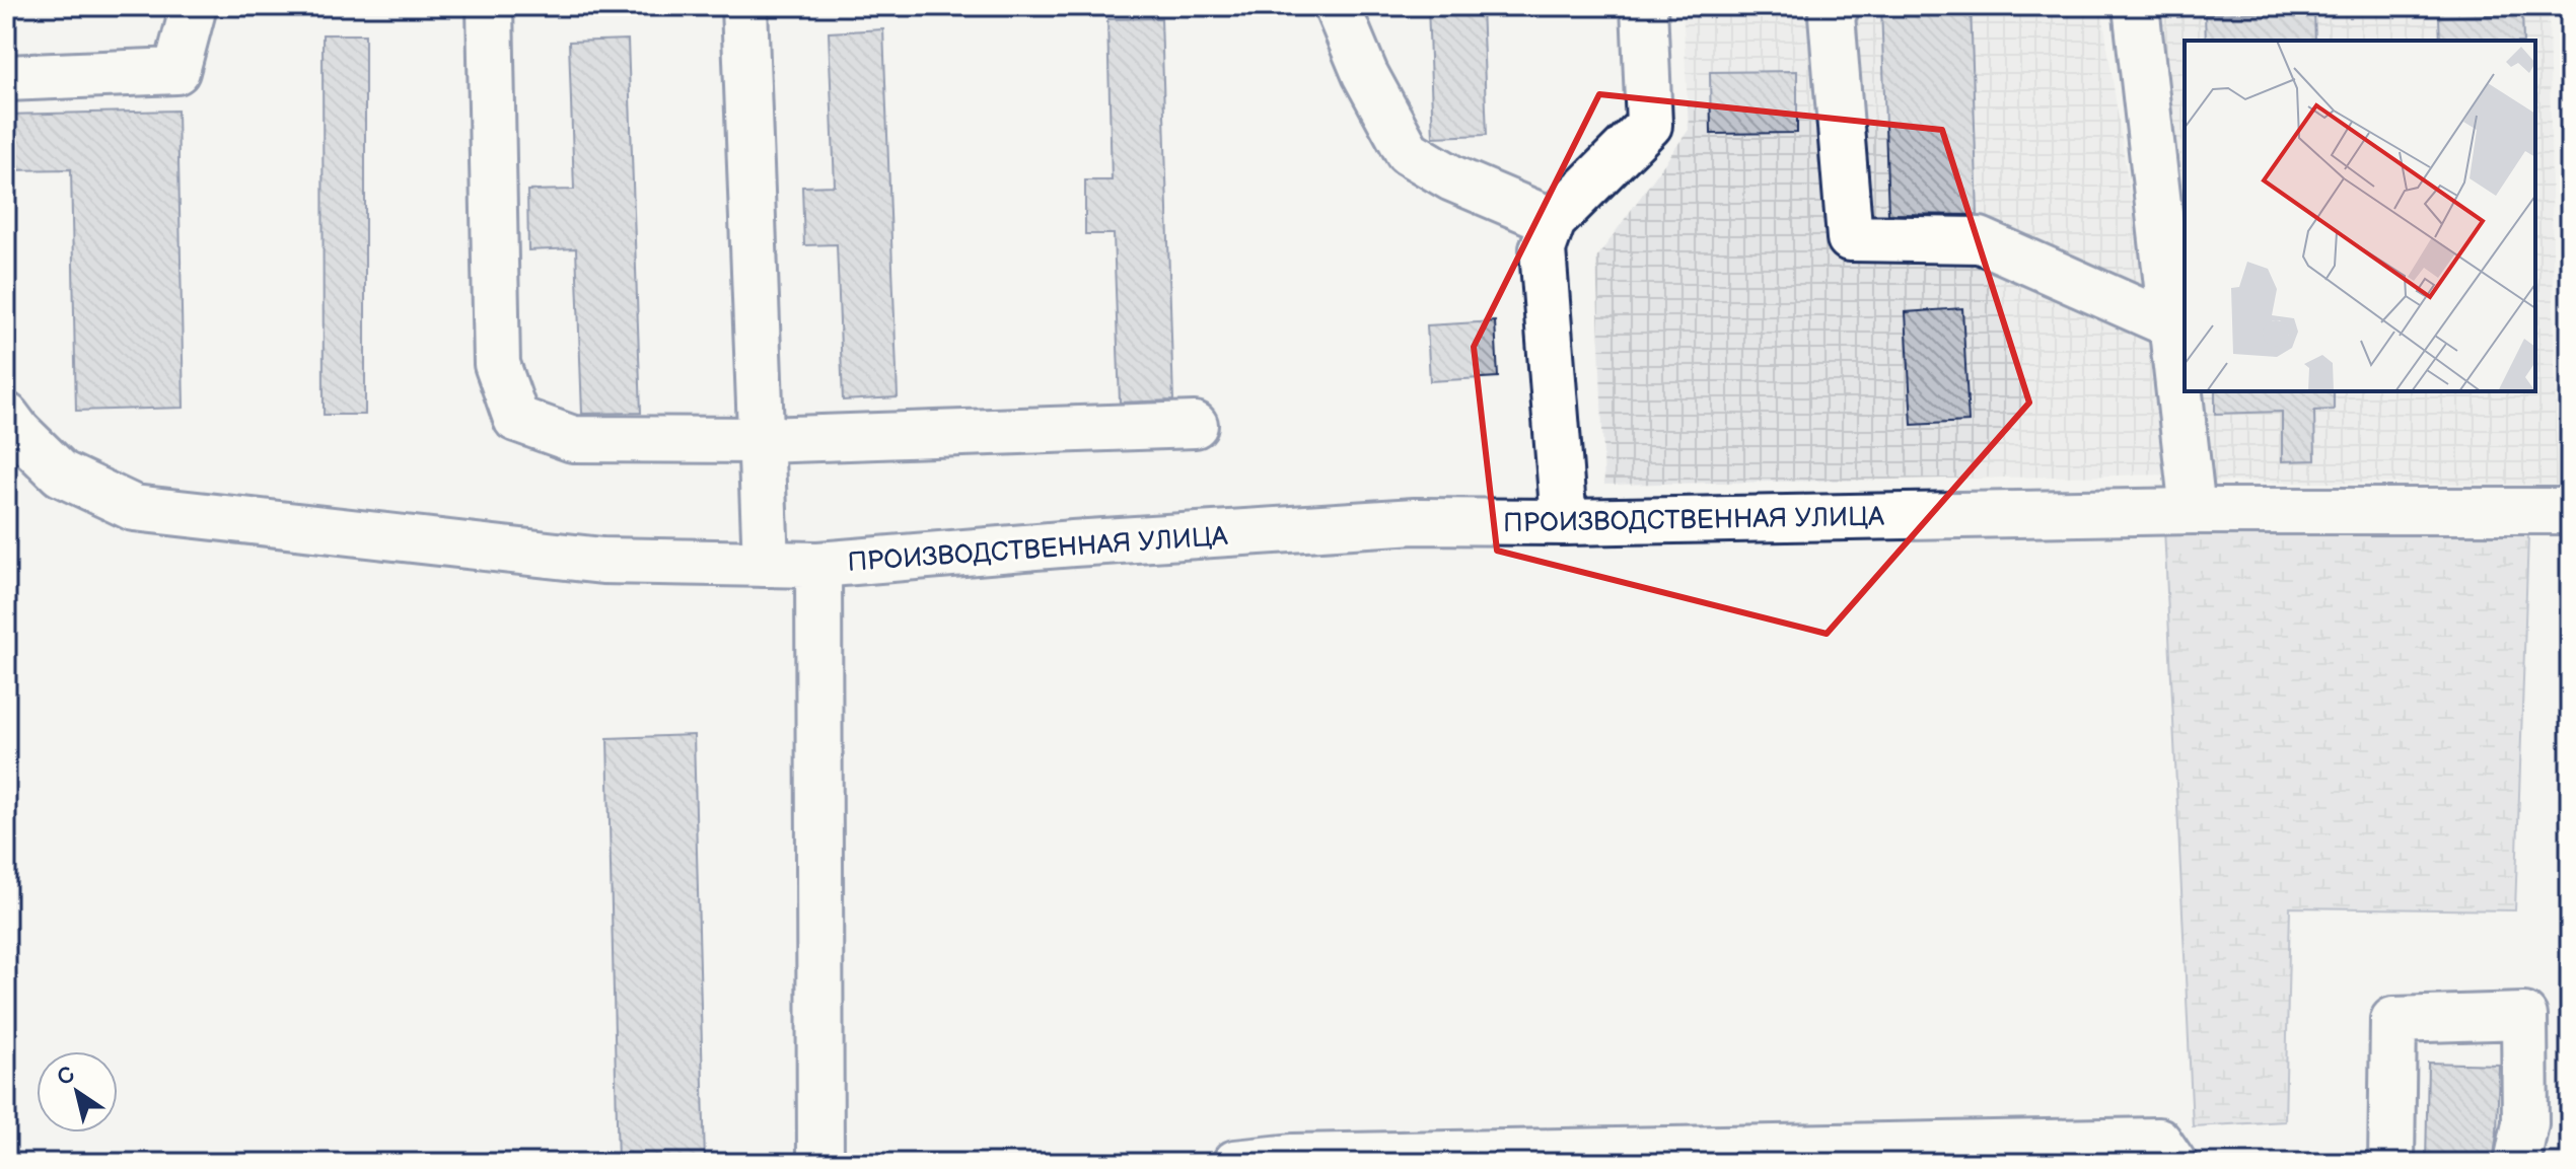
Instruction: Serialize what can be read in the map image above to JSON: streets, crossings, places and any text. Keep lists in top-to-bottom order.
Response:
{
  "streets": {
    "street": ["ПРОИЗВОДСТВЕННАЯ УЛИЦА"]
  },
  "north": "top left"
}
